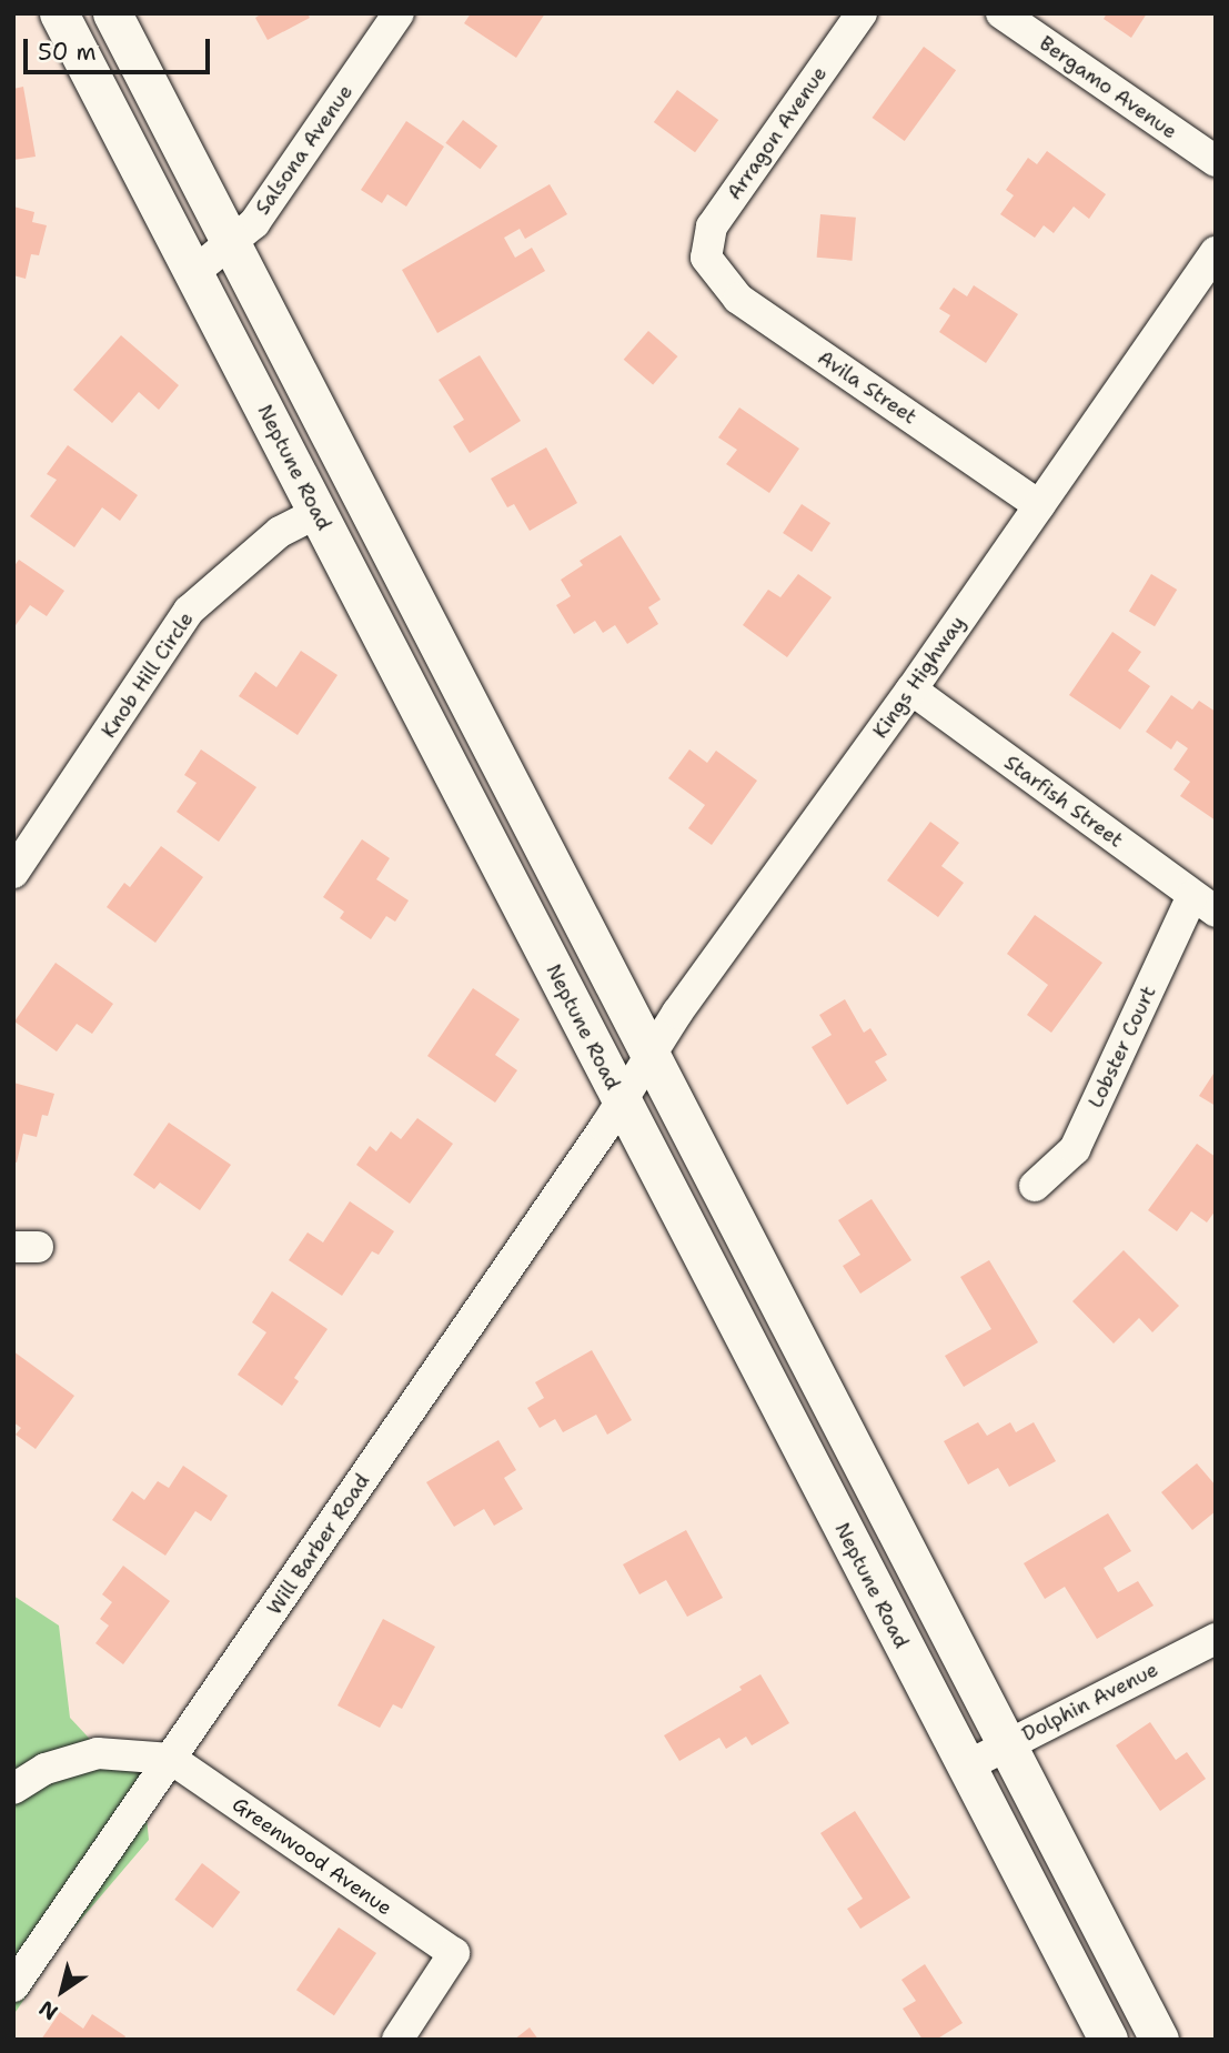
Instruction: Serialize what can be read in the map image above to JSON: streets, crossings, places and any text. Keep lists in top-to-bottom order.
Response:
{
  "streets": {
    "main road": ["Neptune Road"],
    "street": [
      "Bergamo Avenue",
      "Arragon Avenue",
      "Salsona Avenue",
      "Avila Street",
      "Knob Hill Circle",
      "Kings Highway",
      "Starfish Street",
      "Lobster Court",
      "Will Barber Road",
      "Dolphin Avenue",
      "Greenwood Avenue"
    ]
  },
  "crossings": [
    ["Arragon Avenue", "Avila Street"],
    ["Salsona Avenue", "Neptune Road"],
    ["Avila Street", "Kings Highway"],
    ["Neptune Road", "Knob Hill Circle"],
    ["Neptune Road", "Kings Highway"],
    ["Neptune Road", "Will Barber Road"],
    ["Neptune Road", "Dolphin Avenue"],
    ["Kings Highway", "Starfish Street"],
    ["Kings Highway", "Will Barber Road"],
    ["Starfish Street", "Lobster Court"],
    ["Will Barber Road", "Greenwood Avenue"]
  ],
  "scale_bar": "50 m",
  "north": "bottom left"
}
